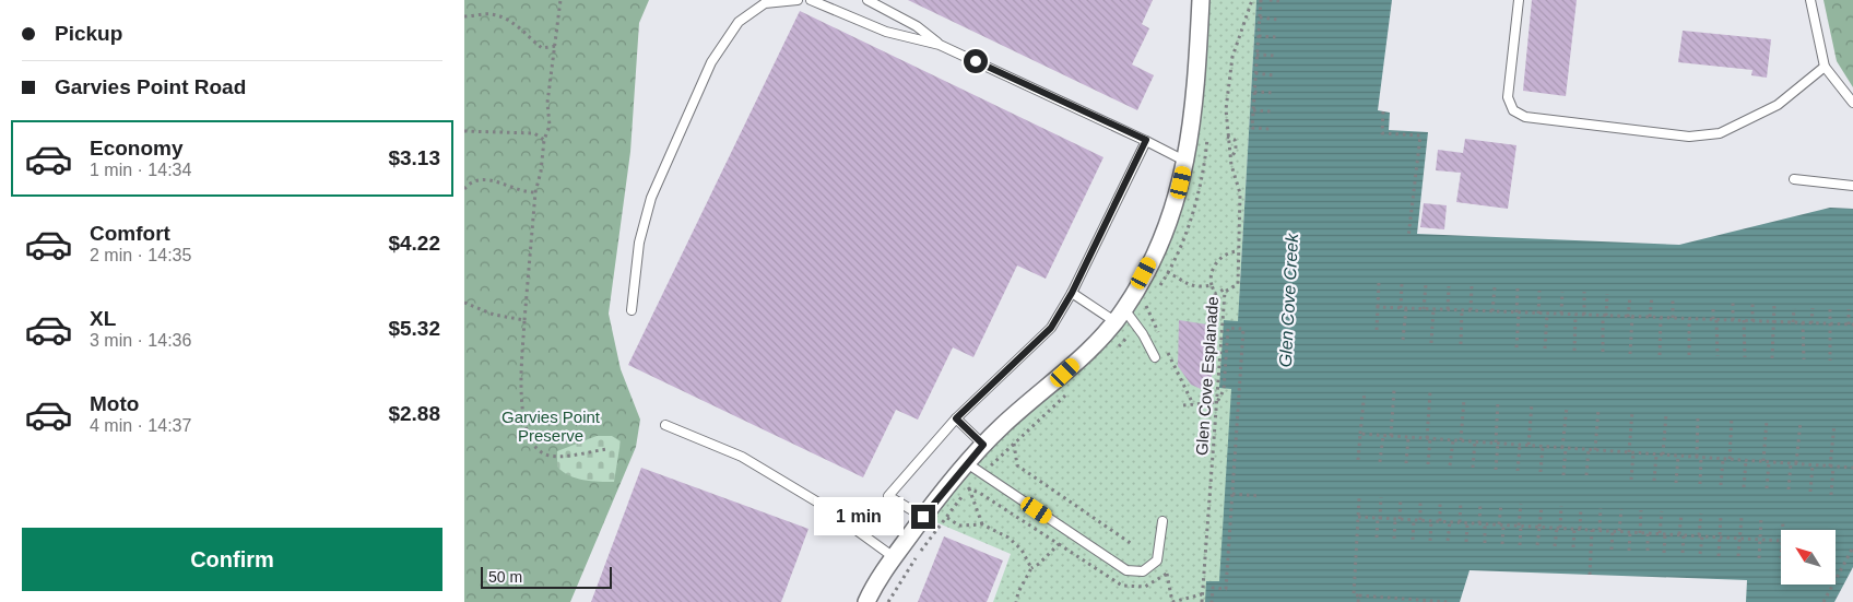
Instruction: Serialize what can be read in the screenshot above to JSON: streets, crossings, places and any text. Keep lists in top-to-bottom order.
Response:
{
  "streets": {
    "path": ["Glen Cove Esplanade"]
  },
  "water": ["Glen Cove Creek"],
  "parks": ["Garvies Point Preserve"],
  "scale_bar": "50 m",
  "north": "top left",
  "page": {
    "banner": ["Pickup", "Garvies Point Road"],
    "list": [
      {
        "name": "Economy",
        "note": "1 min · 14:34",
        "value": "$3.13"
      },
      {
        "name": "Comfort",
        "note": "2 min · 14:35",
        "value": "$4.22"
      },
      {
        "name": "XL",
        "note": "3 min · 14:36",
        "value": "$5.32"
      },
      {
        "name": "Moto",
        "note": "4 min · 14:37",
        "value": "$2.88"
      }
    ],
    "bubble": "1 min",
    "buttons": "Confirm",
    "scale": "50 m"
  }
}
